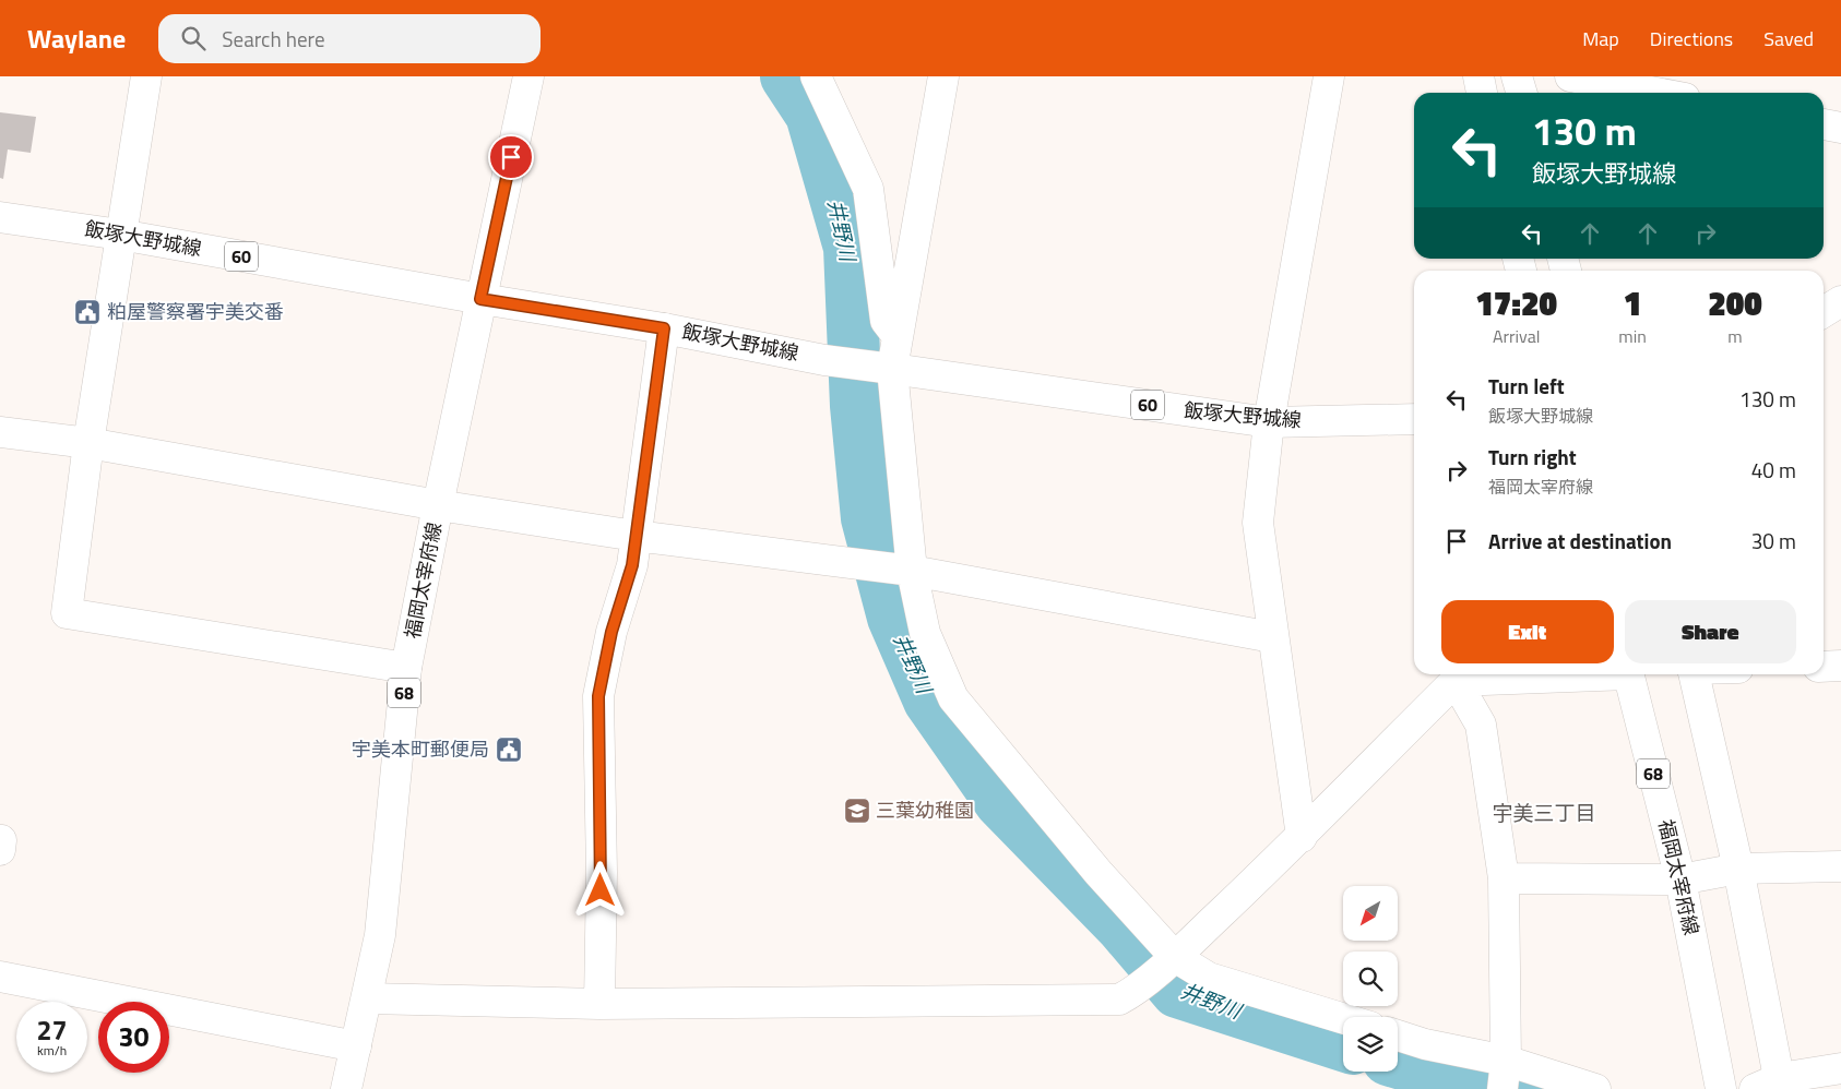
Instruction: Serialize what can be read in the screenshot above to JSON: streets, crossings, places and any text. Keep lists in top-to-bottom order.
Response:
{
  "streets": {
    "street": [
      "飯塚大野城線",
      "60",
      "福岡太宰府線",
      "68"
    ]
  },
  "crossings": [
    ["飯塚大野城線", "福岡太宰府線"]
  ],
  "districts": ["宇美三丁目"],
  "water": ["井野川"],
  "places": {
    "public building": ["粕屋警察署宇美交番", "宇美本町郵便局"],
    "school or university": ["三葉幼稚園"]
  },
  "north": "bottom left",
  "page": {
    "header": "Waylane",
    "search": "Search here",
    "nav": ["Map", "Directions", "Saved"],
    "turn": ["130 m", "飯塚大野城線"],
    "eta": [
      "17:20",
      "Arrival",
      "1",
      "min",
      "200",
      "m"
    ],
    "list": [
      {
        "name": "Turn left",
        "note": "飯塚大野城線",
        "value": "130 m"
      },
      {
        "name": "Turn right",
        "note": "福岡太宰府線",
        "value": "40 m"
      },
      {
        "name": "Arrive at destination",
        "value": "30 m"
      }
    ],
    "buttons": ["Exit", "Share"],
    "speed": "27 km/h",
    "limit": "30"
  }
}
